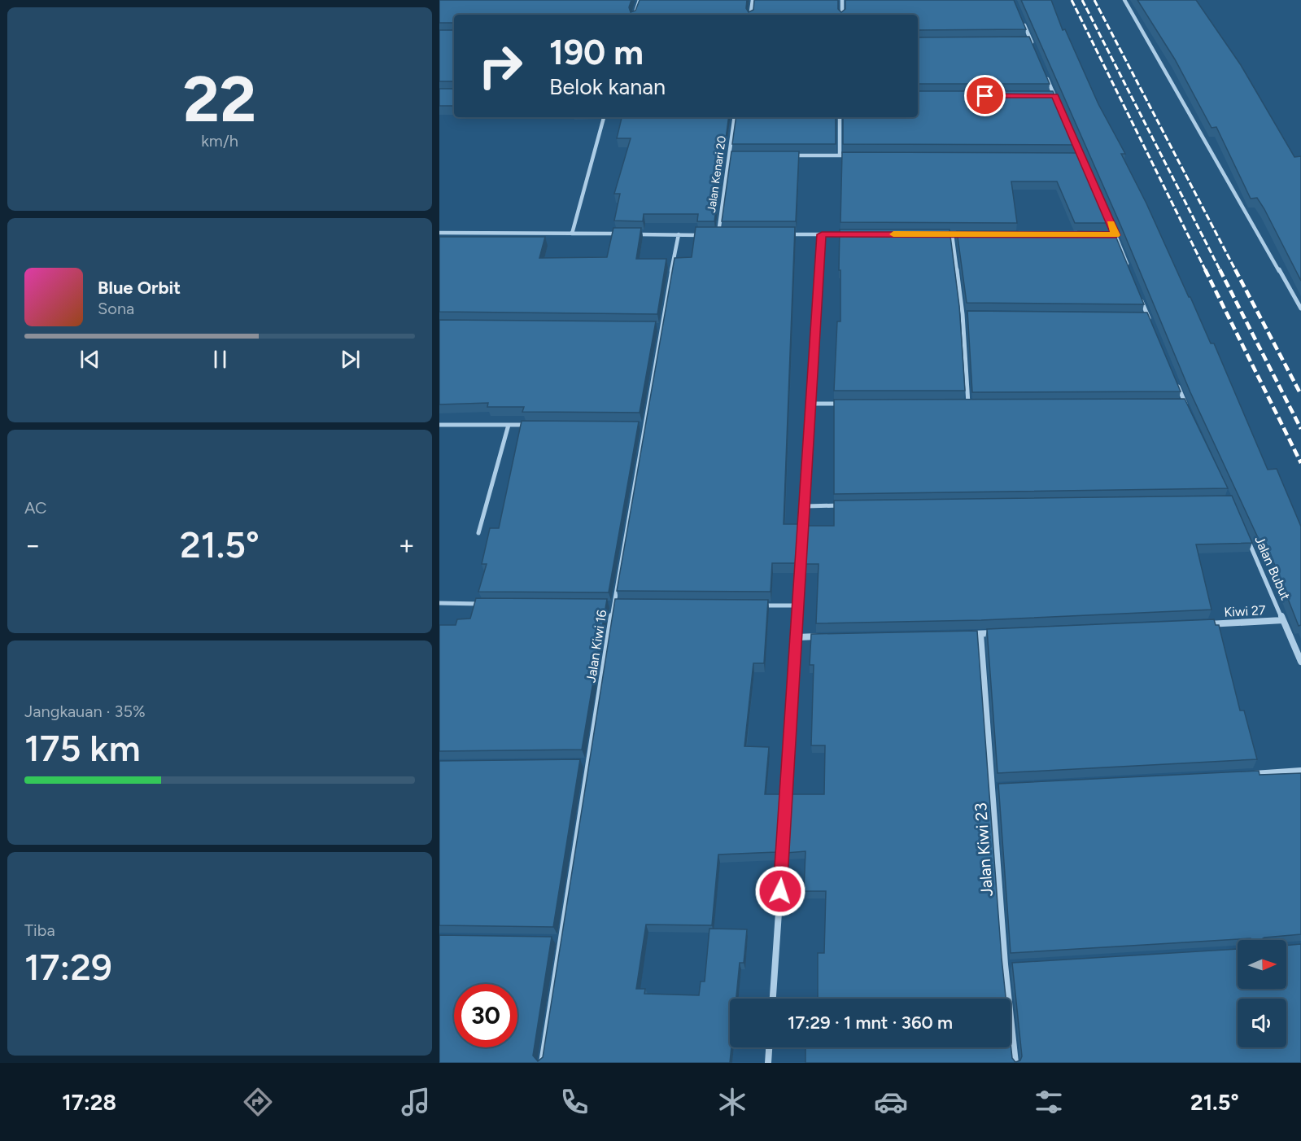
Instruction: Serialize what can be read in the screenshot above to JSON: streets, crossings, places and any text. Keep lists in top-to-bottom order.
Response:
{
  "streets": {
    "street": [
      "Jalan Kenari 20",
      "Jalan Bubut",
      "Kiwi 27",
      "Jalan Kiwi 16",
      "Jalan Kiwi 23"
    ]
  },
  "crossings": [
    ["Jalan Bubut", "Kiwi 27"]
  ],
  "north": "right",
  "page": {
    "tile": [
      ["22", "km/h"],
      "AC",
      ["Jangkauan · 35%", "175 km"],
      ["Tiba", "17:29"]
    ],
    "turn": ["190 m", "Belok kanan"],
    "song": ["Blue Orbit", "Sona"],
    "heat": ["−", "21.5°", "+"],
    "limit": "30",
    "trip": "17:29 · 1 mnt · 360 m",
    "tabs": ["17:28", "21.5°"]
  }
}
